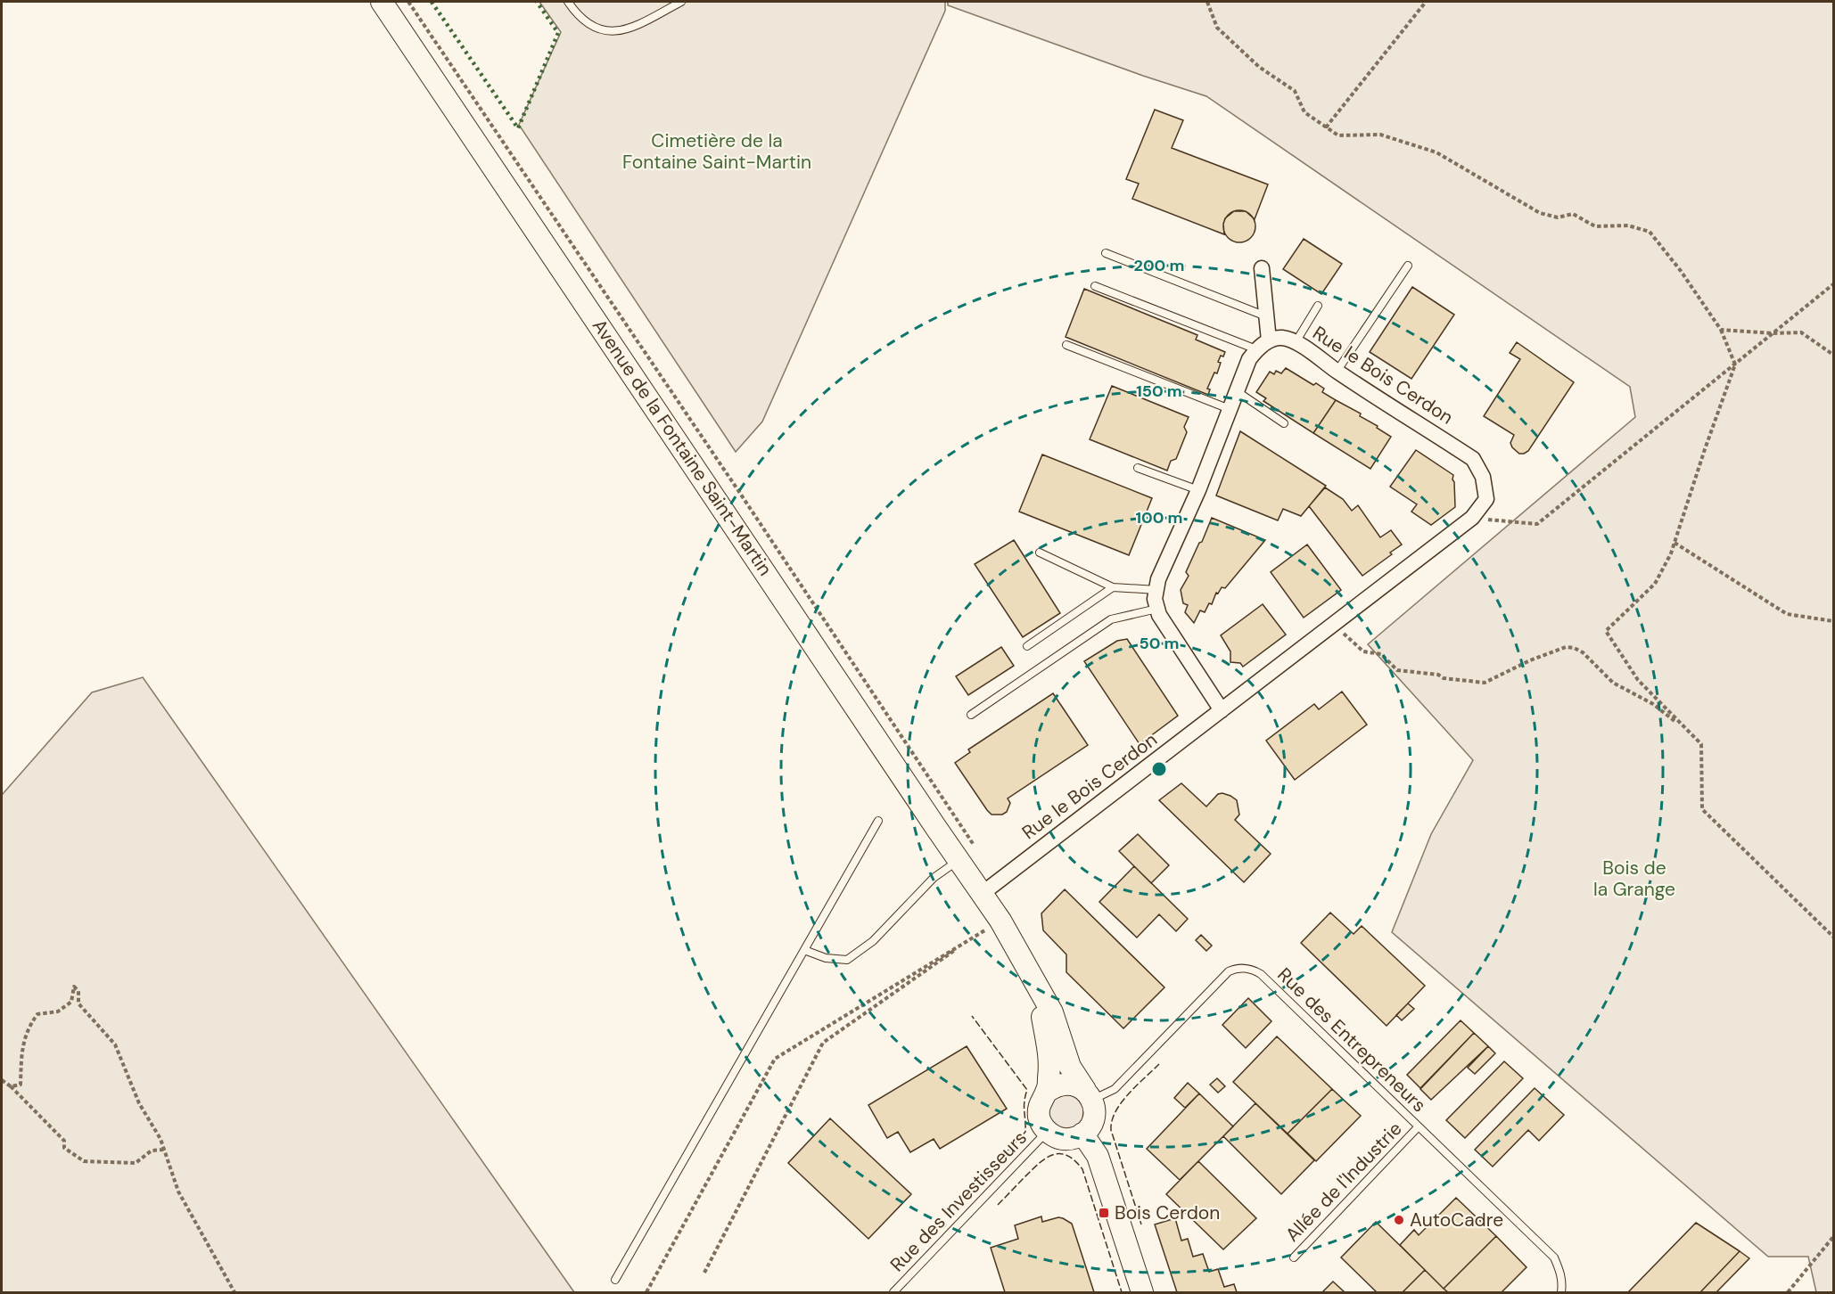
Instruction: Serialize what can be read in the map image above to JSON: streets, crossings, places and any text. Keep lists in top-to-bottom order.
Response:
{
  "streets": {
    "main road": ["Avenue de la Fontaine Saint-Martin"],
    "street": ["Rue le Bois Cerdon"],
    "lane": ["Rue des Entrepreneurs", "Allée de l'Industrie", "Rue des Investisseurs"]
  },
  "crossings": [
    ["Rue le Bois Cerdon", "Avenue de la Fontaine Saint-Martin"],
    ["Avenue de la Fontaine Saint-Martin", "Rue des Entrepreneurs"],
    ["Avenue de la Fontaine Saint-Martin", "Rue des Investisseurs"],
    ["Rue des Entrepreneurs", "Allée de l'Industrie"],
    ["Rue des Entrepreneurs", "Rue des Investisseurs"]
  ],
  "parks": ["Cimetière de la Fontaine Saint-Martin", "Bois de la Grange"],
  "places": {
    "transit": ["Bois Cerdon"],
    "other": ["AutoCadre"]
  },
  "rings": [
    "200 m",
    "150 m",
    "100 m",
    "50 m"
  ]
}
